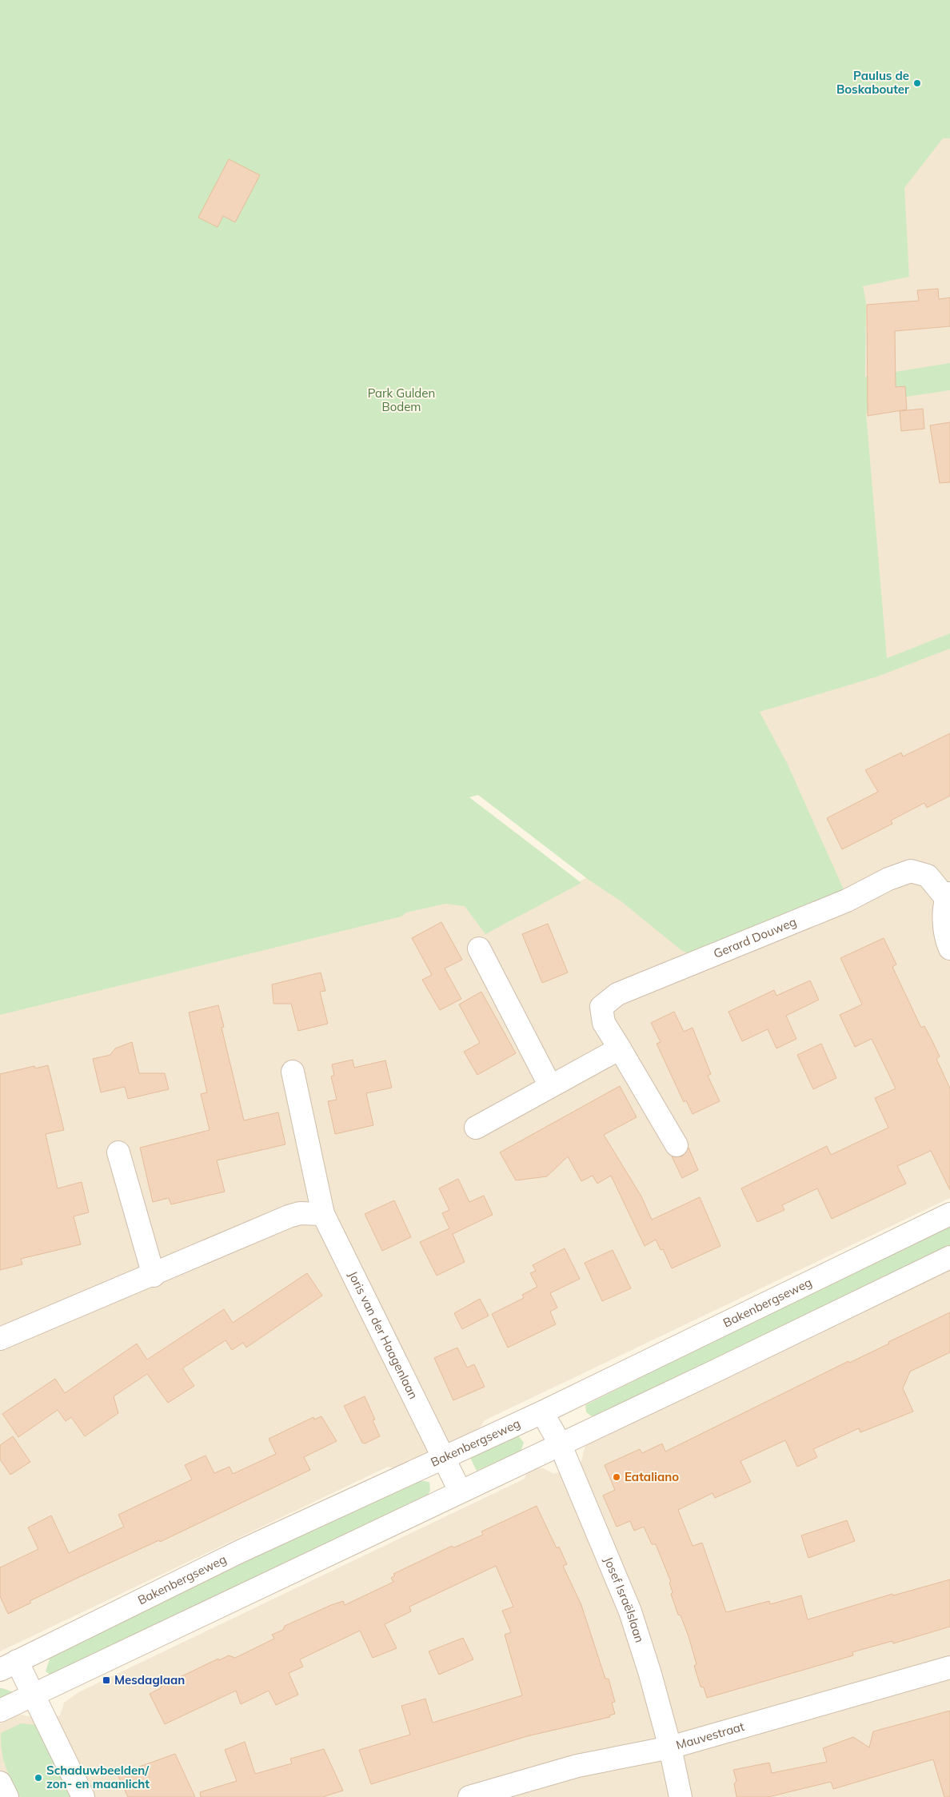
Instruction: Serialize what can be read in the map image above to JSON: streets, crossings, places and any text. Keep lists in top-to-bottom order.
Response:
{
  "streets": {
    "street": [
      "Gerard Douweg",
      "Bakenbergseweg",
      "Joris van der Haagenlaan",
      "Josef Israëlslaan",
      "Mauvestraat"
    ]
  },
  "crossings": [
    ["Bakenbergseweg", "Joris van der Haagenlaan"],
    ["Bakenbergseweg", "Josef Israëlslaan"],
    ["Josef Israëlslaan", "Mauvestraat"]
  ],
  "parks": ["Park Gulden Bodem"],
  "places": {
    "other": ["Paulus de Boskabouter", "Eataliano", "Schaduwbeelden/ zon- en maanlicht"],
    "transit": ["Mesdaglaan"]
  }
}
